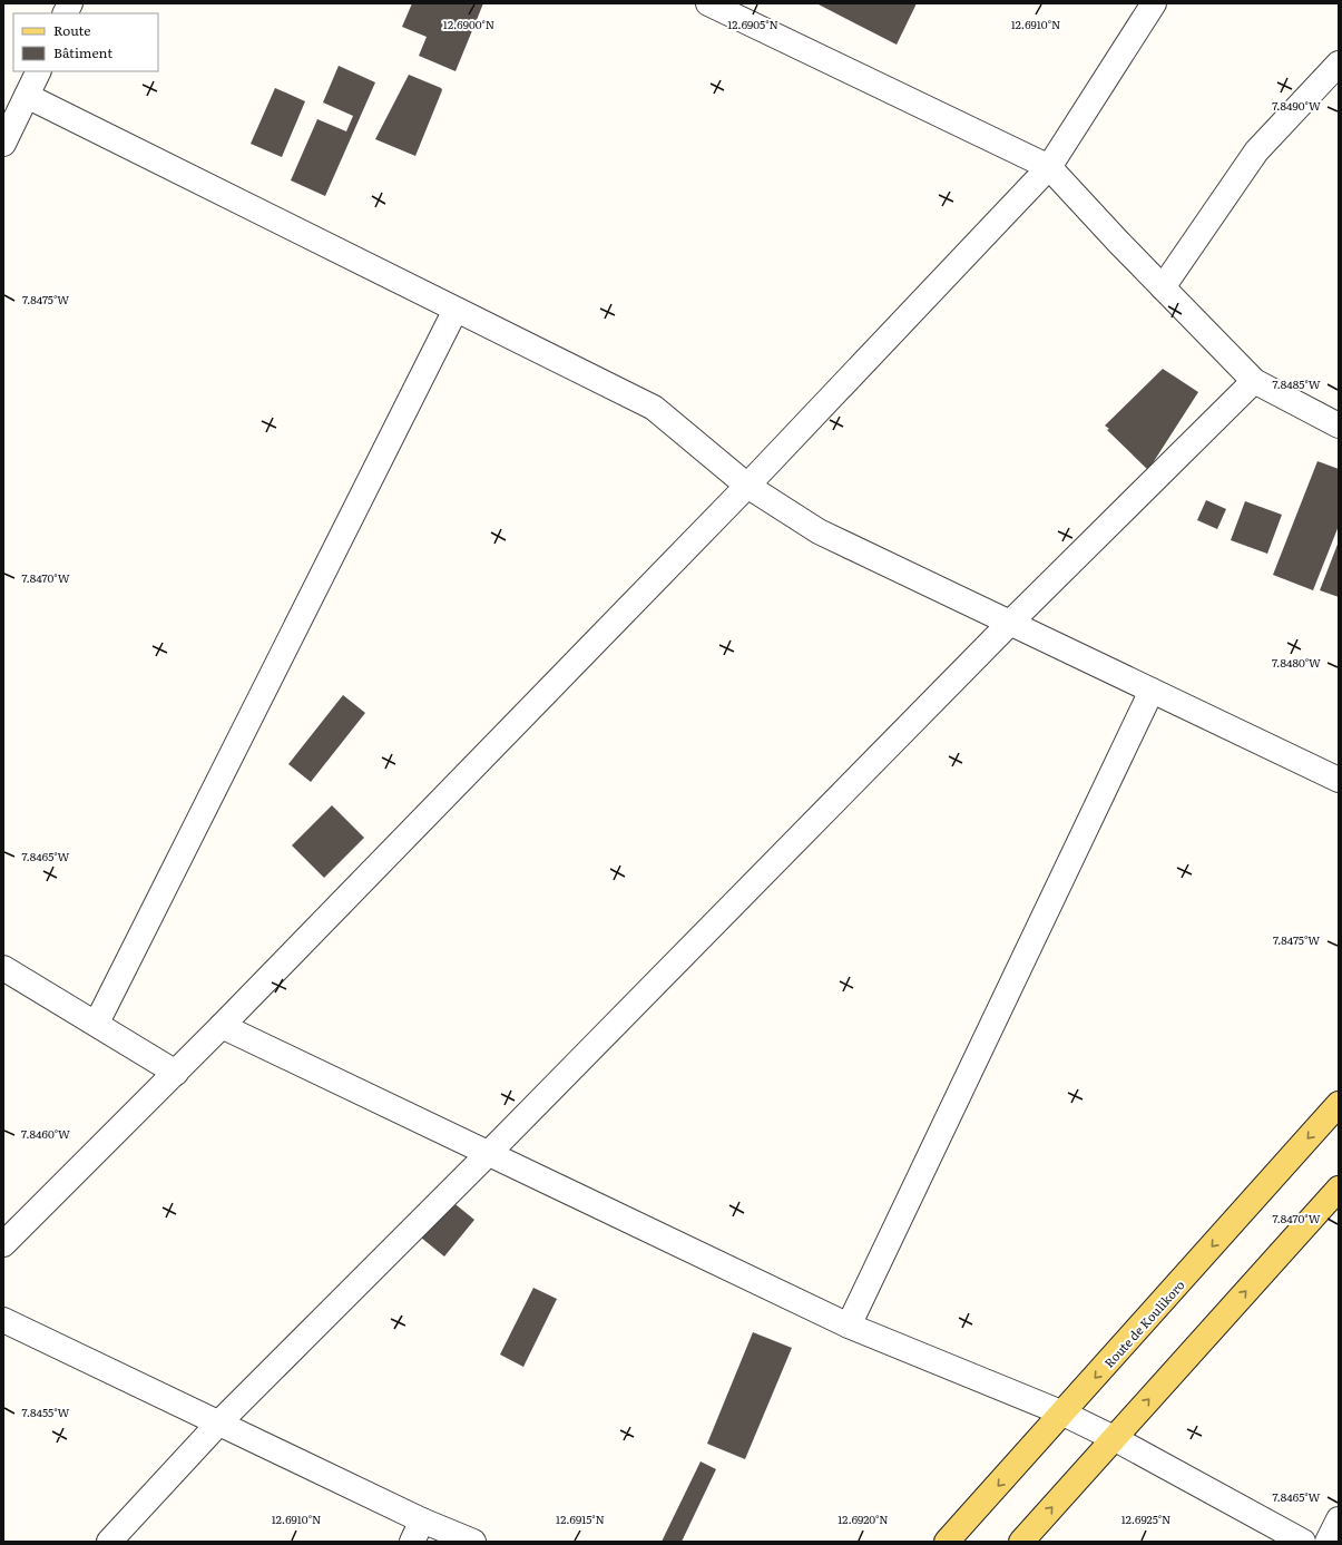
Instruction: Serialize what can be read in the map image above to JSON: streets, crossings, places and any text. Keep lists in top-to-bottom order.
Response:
{
  "streets": {
    "main road": ["Route de Koulikoro"]
  },
  "legend": ["Route", "Bâtiment"],
  "coordinates": [
    "12.6900°N",
    "12.6905°N",
    "12.6910°N",
    "7.8490°W",
    "7.8475°W",
    "7.8485°W",
    "7.8470°W",
    "7.8480°W",
    "7.8465°W",
    "7.8460°W",
    "7.8455°W",
    "12.6915°N",
    "12.6920°N",
    "12.6925°N"
  ]
}
